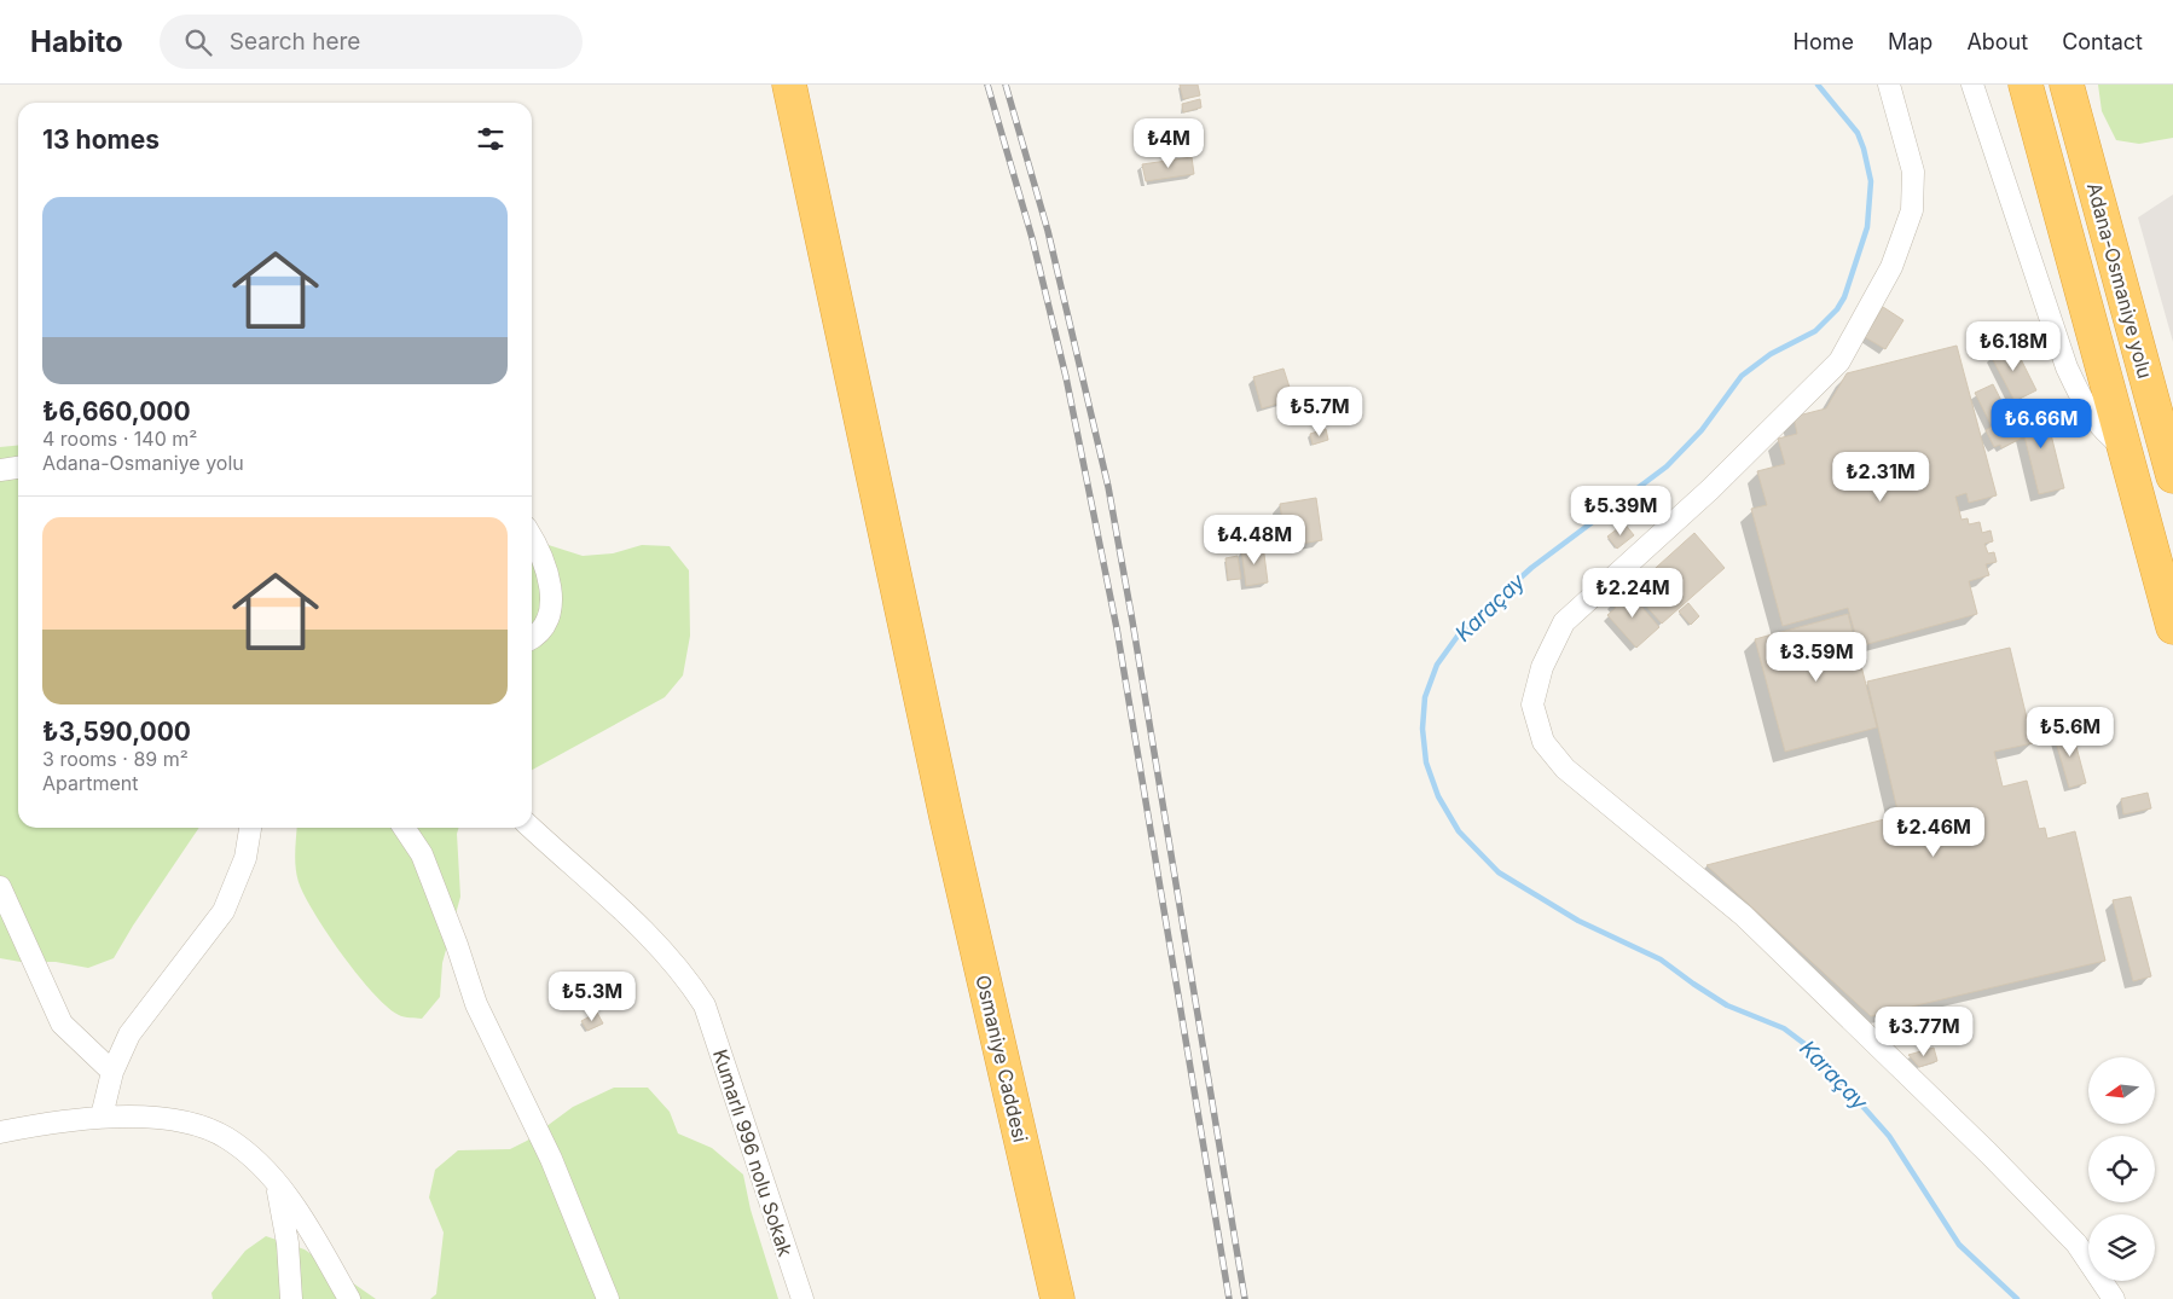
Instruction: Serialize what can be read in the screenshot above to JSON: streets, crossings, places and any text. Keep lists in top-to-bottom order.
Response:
{
  "streets": {
    "highway": ["Adana-Osmaniye yolu", "Osmaniye Caddesi"],
    "street": ["Kumarlı 996 nolu Sokak"]
  },
  "water": ["Karaçay"],
  "north": "left",
  "page": {
    "header": "Habito",
    "search": "Search here",
    "nav": [
      "Home",
      "Map",
      "About",
      "Contact"
    ],
    "heading": "13 homes",
    "price": [
      "₺4M",
      "₺6.18M",
      "₺5.7M",
      "₺6.66M",
      "₺2.31M",
      "₺5.39M",
      "₺4.48M",
      "₺2.24M",
      "₺3.59M",
      "₺5.6M",
      "₺2.46M",
      "₺5.3M",
      "₺3.77M"
    ],
    "list": [
      {
        "name": "₺6,660,000",
        "note": "4 rooms · 140 m² · Adana-Osmaniye yolu"
      },
      {
        "name": "₺3,590,000",
        "note": "3 rooms · 89 m² · Apartment"
      }
    ]
  }
}
